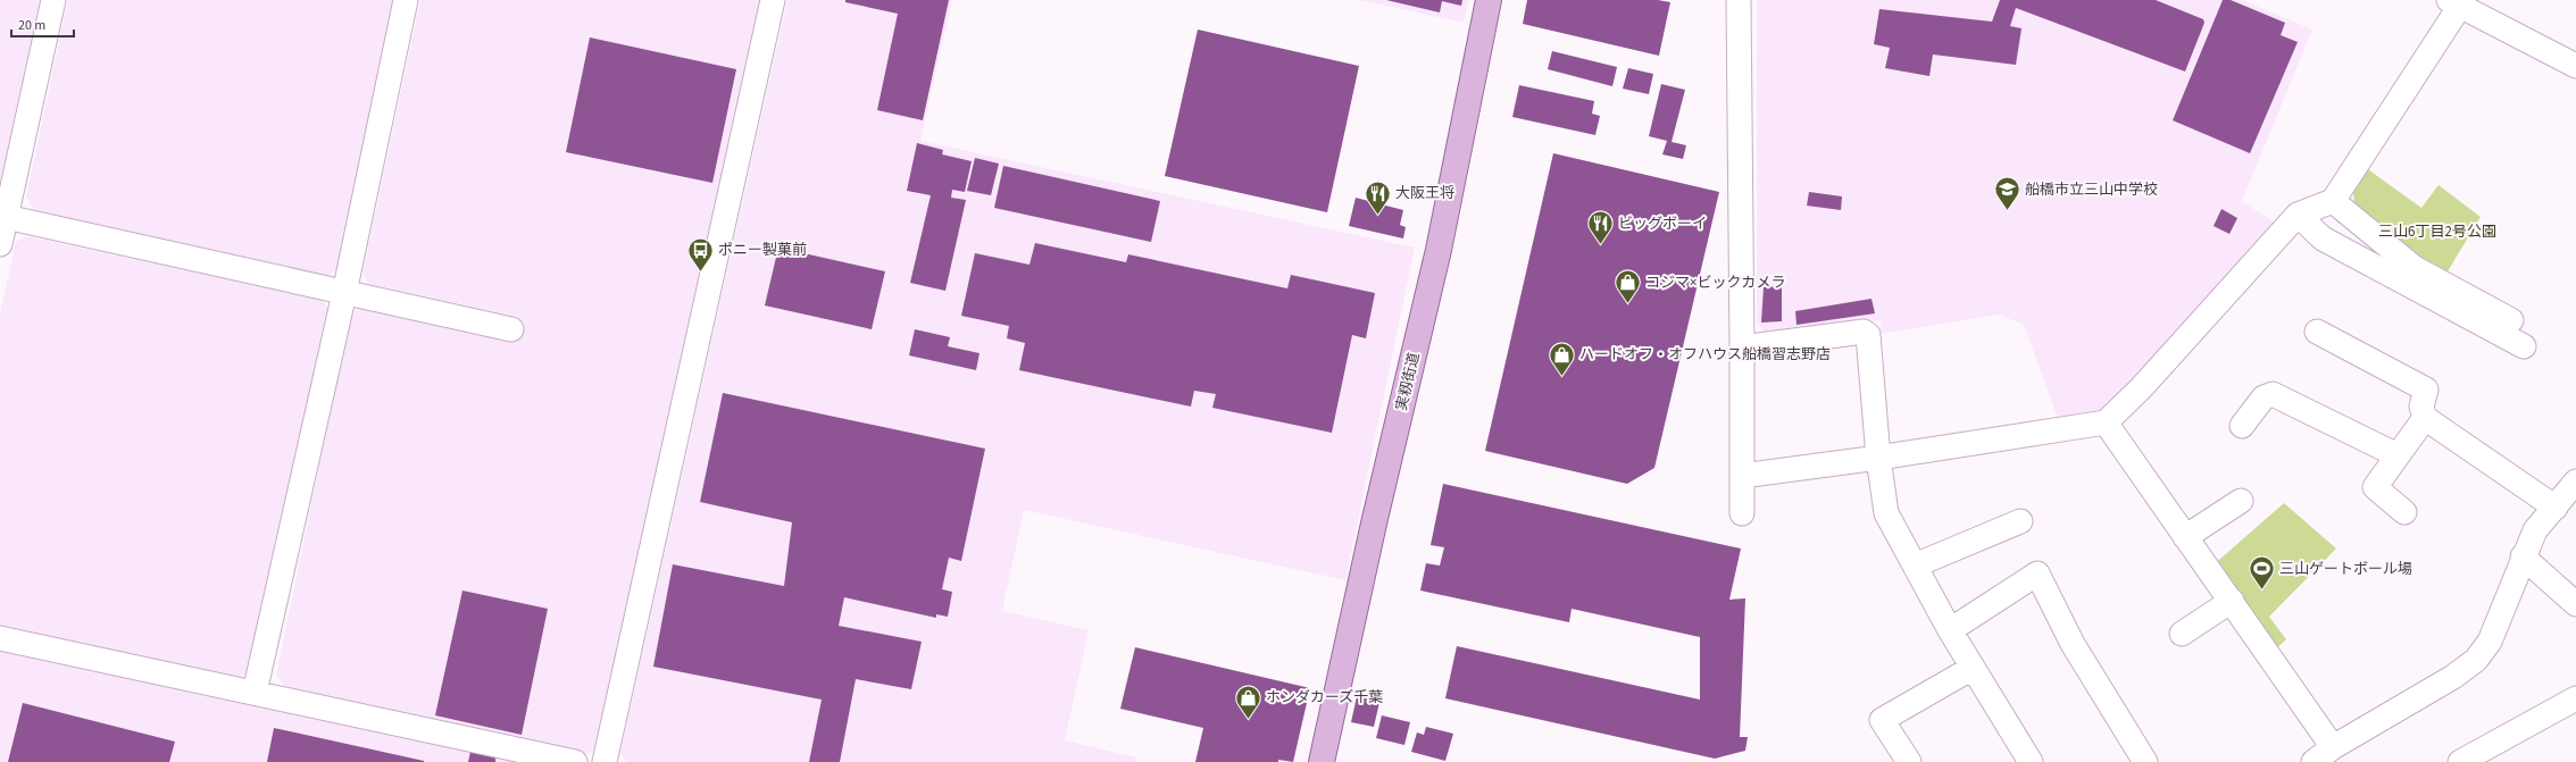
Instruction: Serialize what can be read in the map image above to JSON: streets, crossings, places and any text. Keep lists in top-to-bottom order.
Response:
{
  "streets": {
    "main road": ["実籾街道"]
  },
  "parks": ["三山6丁目2号公園"],
  "places": {
    "school or university": ["船橋市立三山中学校"],
    "restaurant": ["大阪王将", "ビッグボーイ"],
    "bus stop": ["ポニー製菓前"],
    "shop": ["コジマ×ビックカメラ", "ハードオフ・オフハウス船橋習志野店", "ホンダカーズ千葉"],
    "sports": ["三山ゲートボール場"]
  },
  "scale_bar": "20 m"
}
